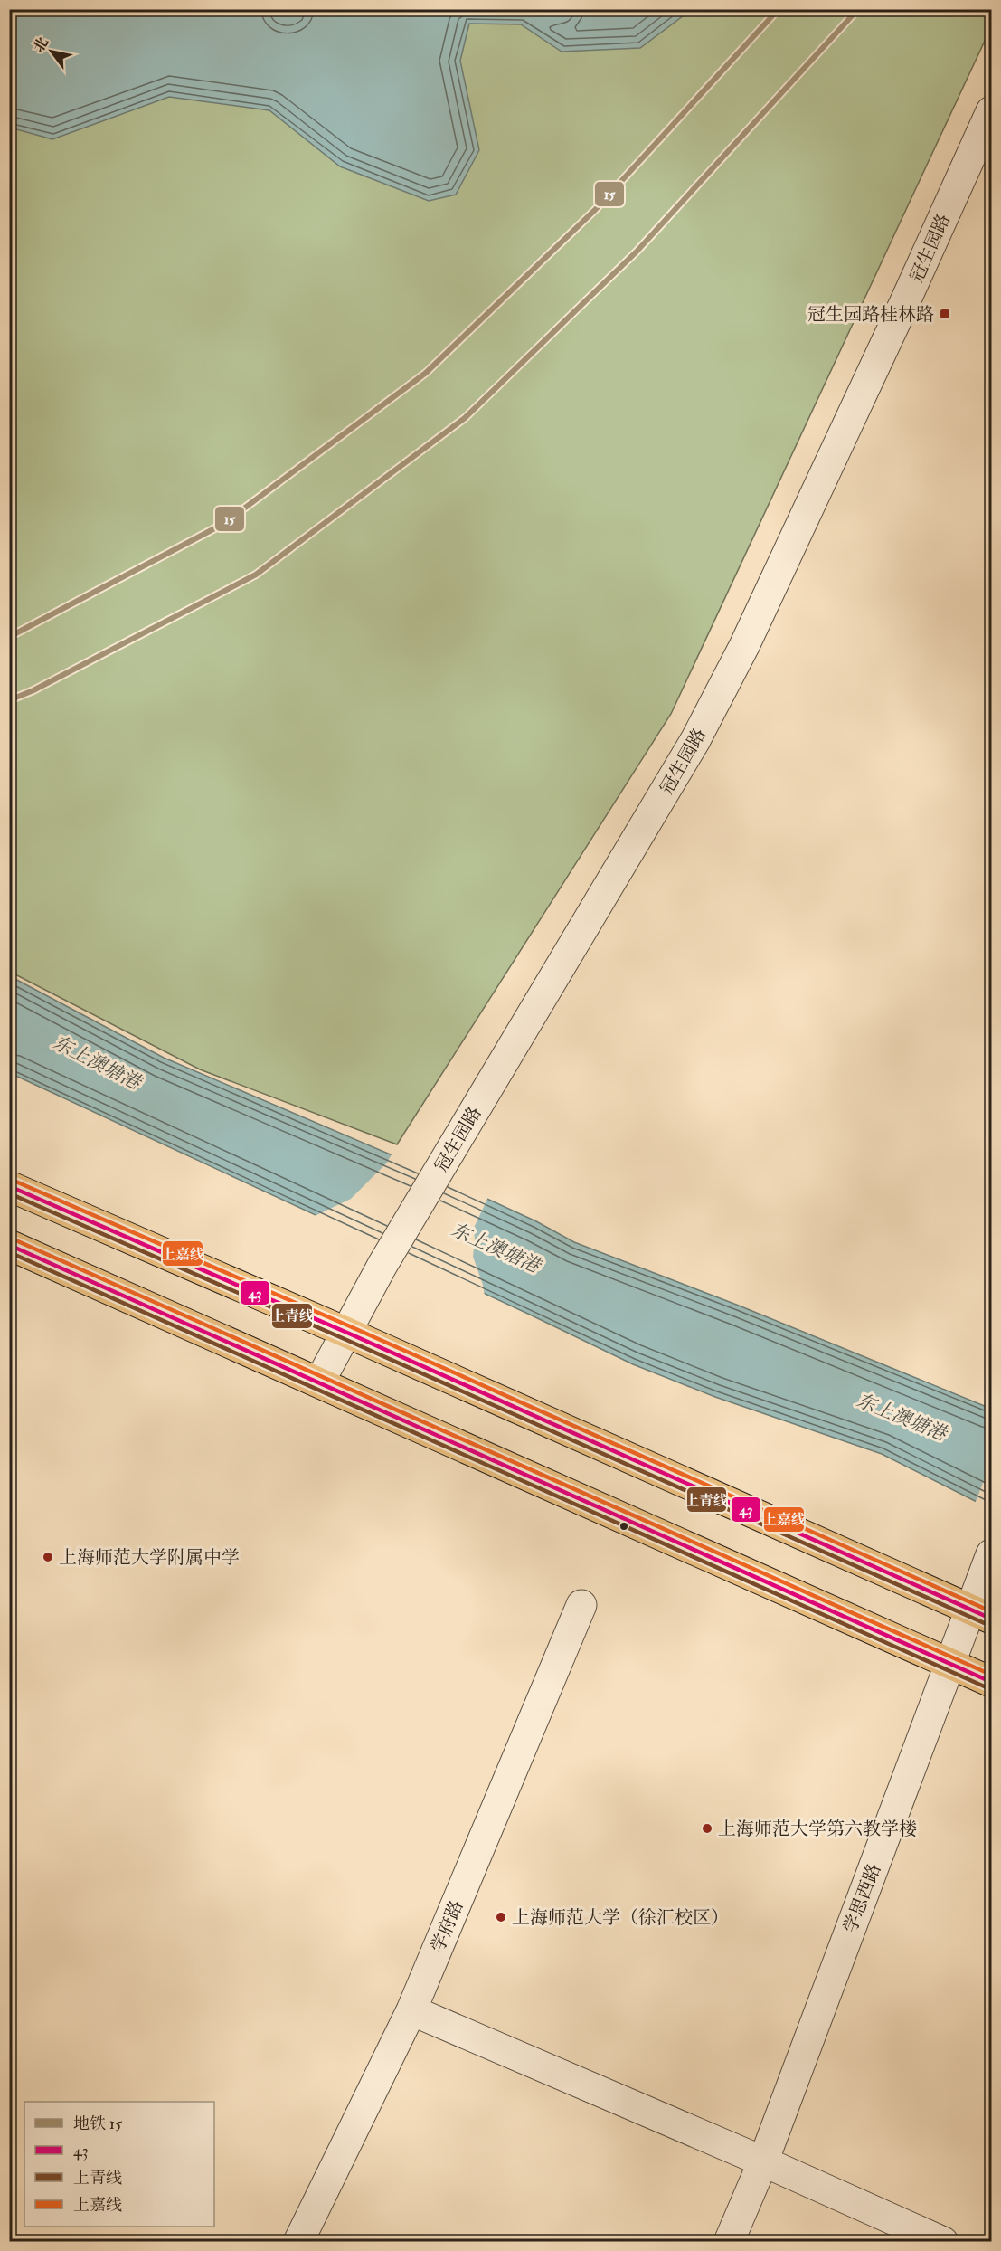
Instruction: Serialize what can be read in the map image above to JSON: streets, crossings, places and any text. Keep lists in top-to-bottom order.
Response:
{
  "streets": {
    "street": ["冠生园路", "学思西路", "学府路"]
  },
  "water": ["东上澳塘港"],
  "places": {
    "transit": ["冠生园路桂林路"],
    "other": ["上海师范大学附属中学", "上海师范大学第六教学楼", "上海师范大学（徐汇校区）"]
  },
  "lines": [
    "metro line 15",
    "transit line 上嘉线",
    "transit line 43",
    "transit line 上青线"
  ],
  "legend": [
    "地铁 15",
    "43",
    "上青线",
    "上嘉线"
  ],
  "north": "top left"
}
